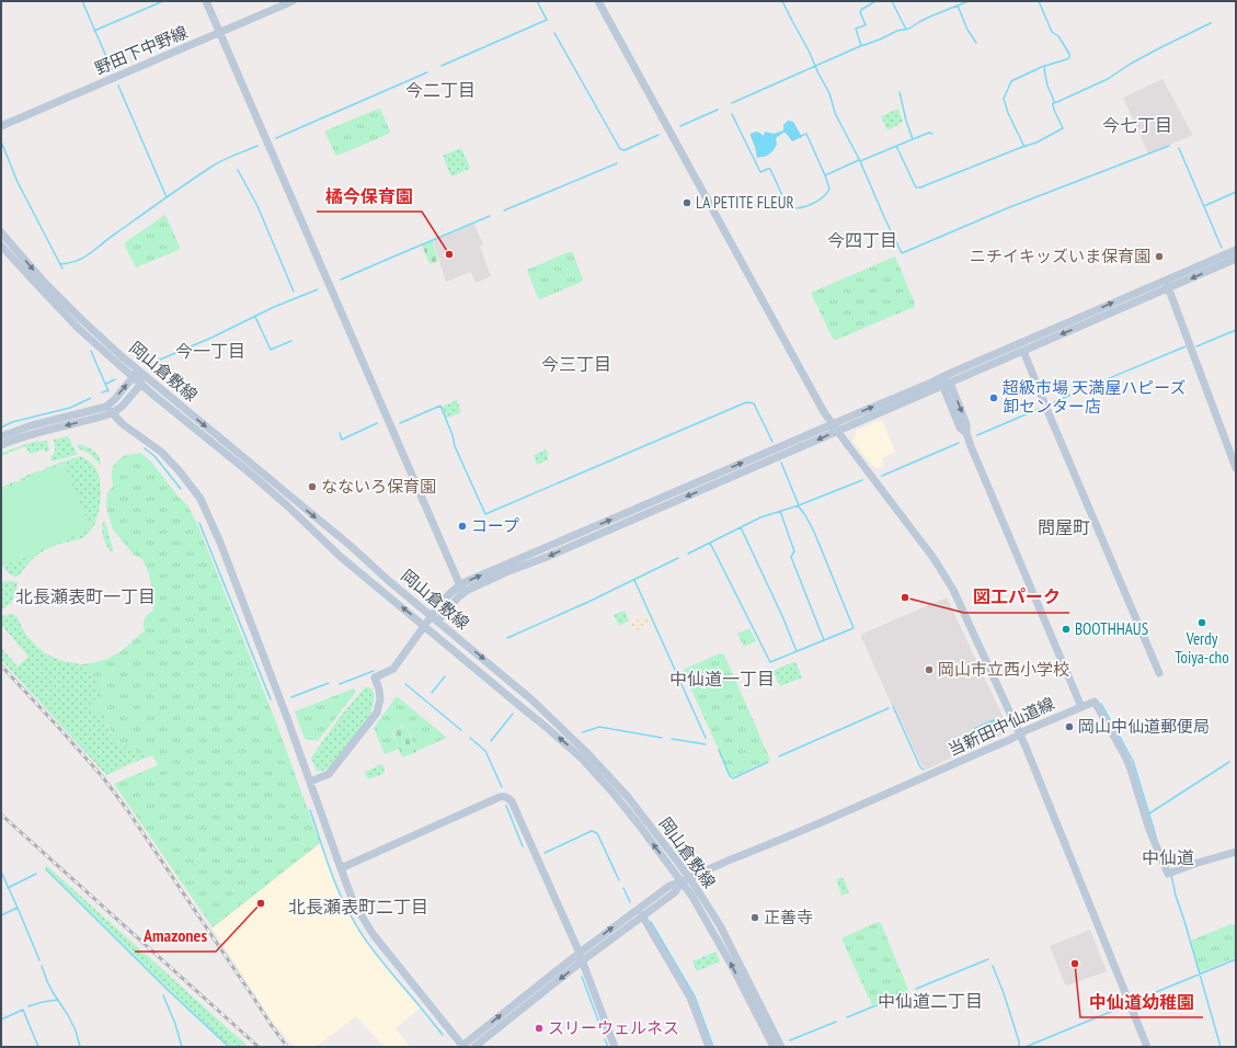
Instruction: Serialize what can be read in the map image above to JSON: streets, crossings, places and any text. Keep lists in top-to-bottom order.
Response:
{
  "streets": {
    "street": ["野田下中野線", "岡山倉敷線", "当新田中仙道線"]
  },
  "crossings": [
    ["岡山倉敷線", "当新田中仙道線"]
  ],
  "districts": [
    "今二丁目",
    "今七丁目",
    "今四丁目",
    "今一丁目",
    "今三丁目",
    "問屋町",
    "北長瀬表町一丁目",
    "中仙道一丁目",
    "中仙道",
    "北長瀬表町二丁目",
    "中仙道二丁目"
  ],
  "places": [
    "LA PETITE FLEUR",
    "橘今保育園",
    "ニチイキッズいま保育園",
    "超級市場 天満屋ハピーズ 卸センター店",
    "なないろ保育園",
    "コープ",
    "図工パーク",
    "Verdy Toiya-cho",
    "BOOTHHAUS",
    "岡山市立西小学校",
    "岡山中仙道郵便局",
    "Amazones",
    "正善寺",
    "中仙道幼稚園",
    "スリーウェルネス"
  ]
}
